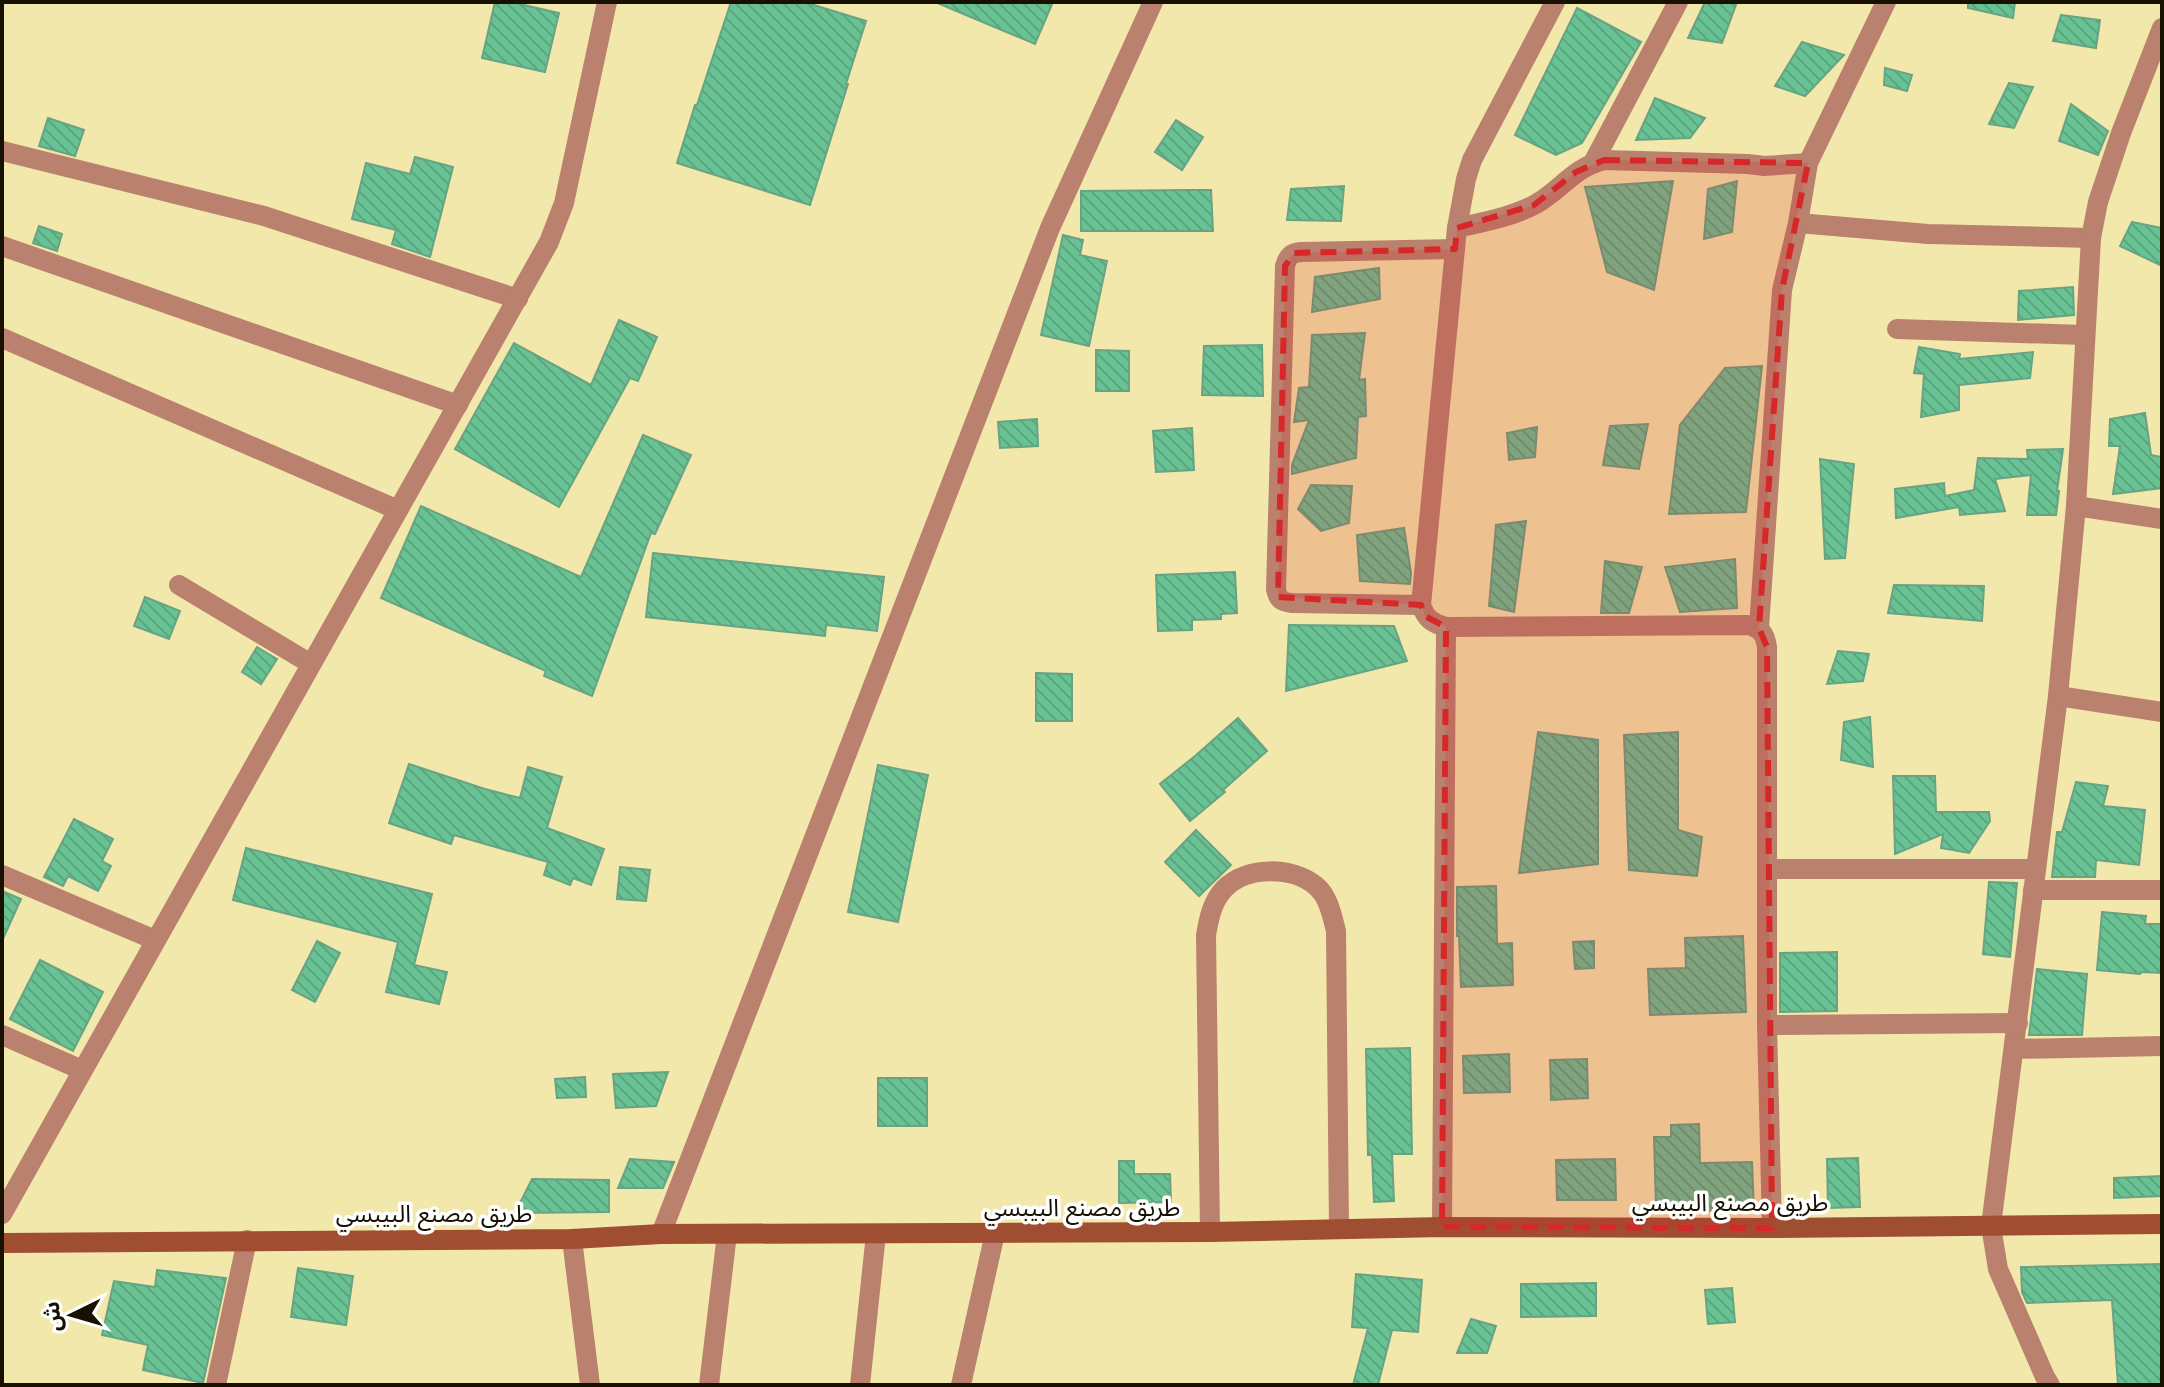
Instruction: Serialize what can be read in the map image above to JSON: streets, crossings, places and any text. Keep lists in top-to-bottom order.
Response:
{
  "streets": {
    "main road": ["طريق مصنع البيبسي"]
  },
  "north": "left"
}
